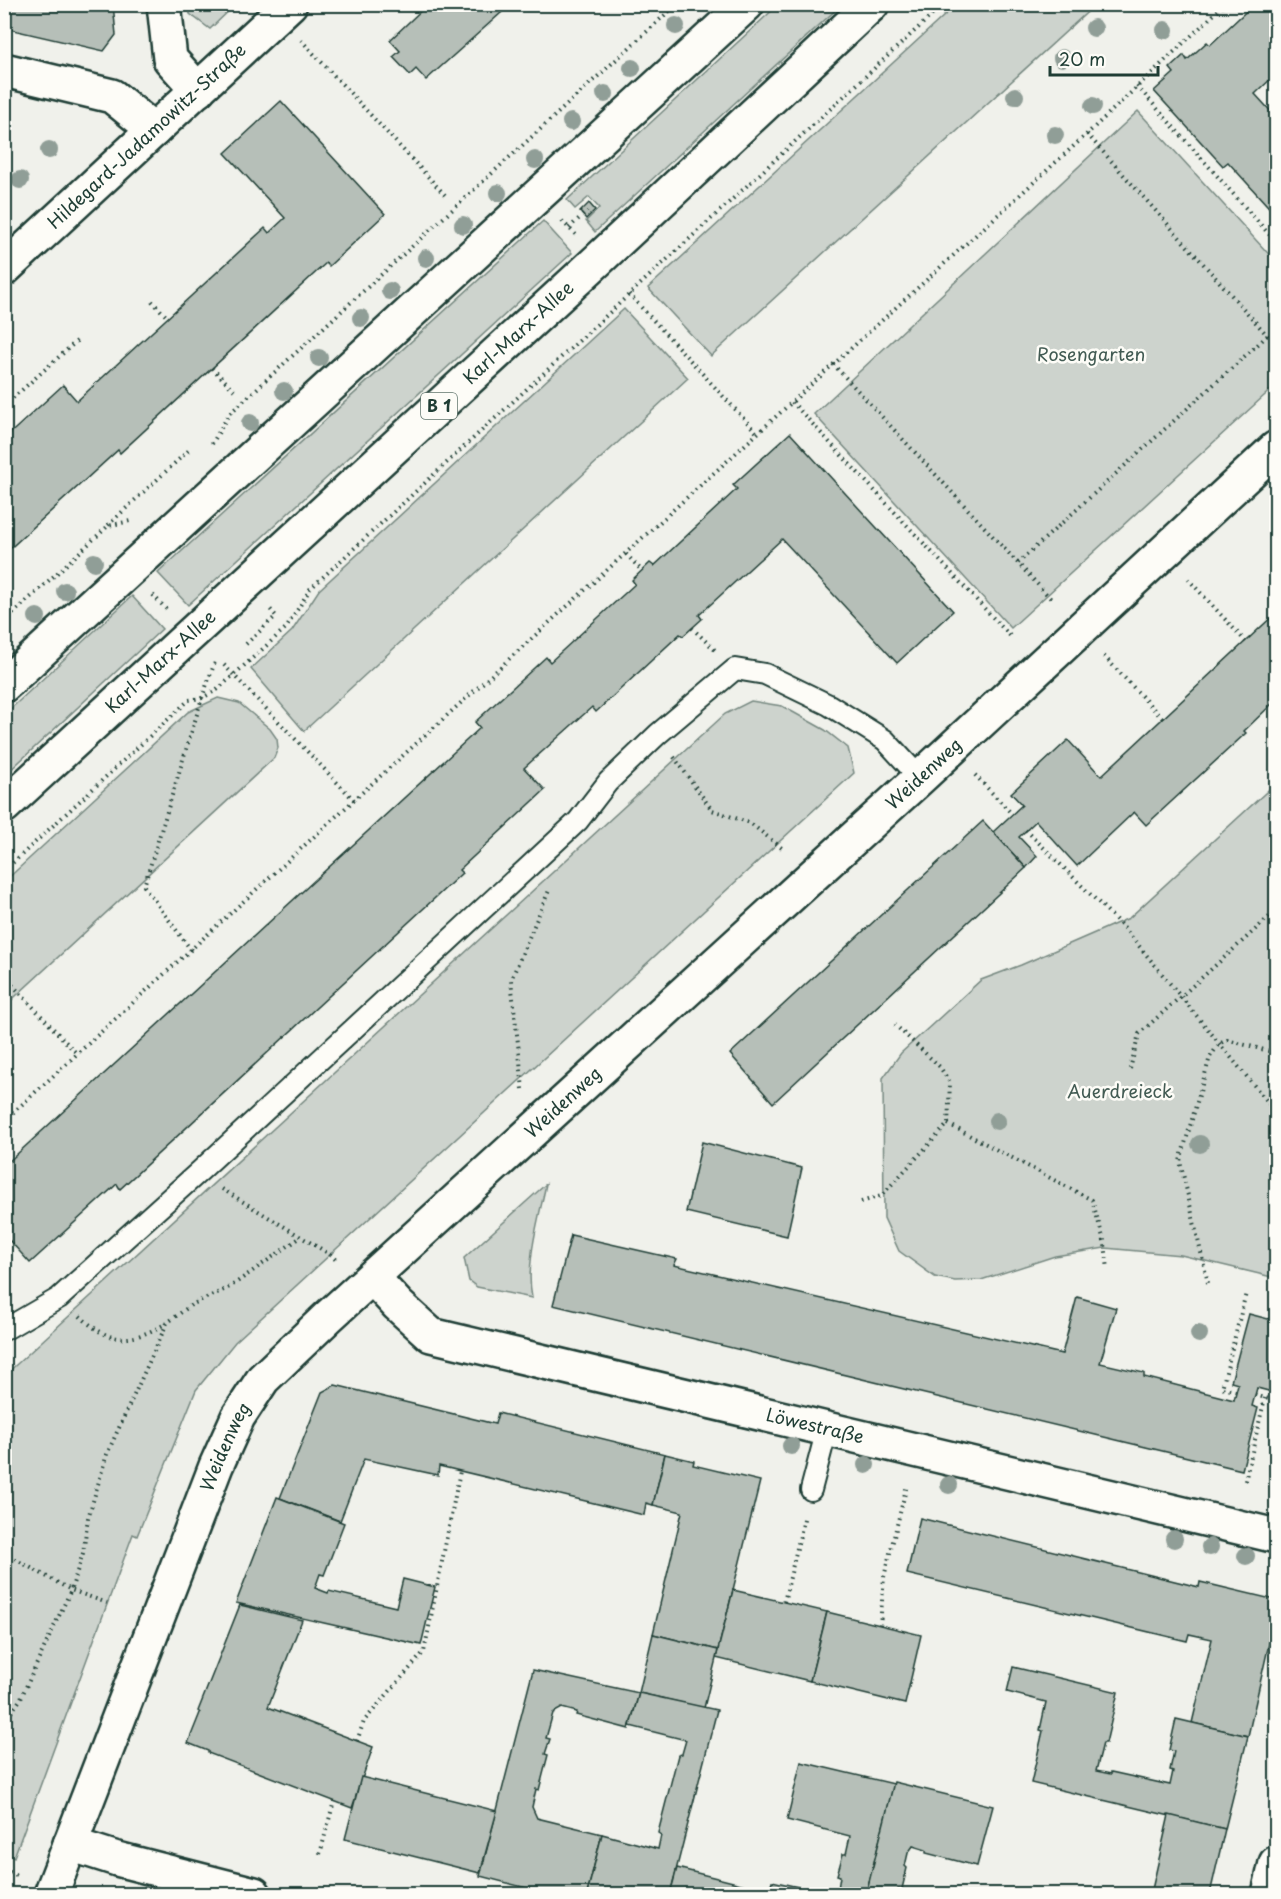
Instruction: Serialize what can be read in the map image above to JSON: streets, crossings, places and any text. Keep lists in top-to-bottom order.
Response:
{
  "streets": {
    "street": [
      "Hildegard-Jadamowitz-Straße",
      "Karl-Marx-Allee",
      "B 1",
      "Weidenweg",
      "Löwestraße"
    ]
  },
  "crossings": [
    ["Weidenweg", "Löwestraße"]
  ],
  "parks": ["Rosengarten", "Auerdreieck"],
  "scale_bar": "20 m"
}
